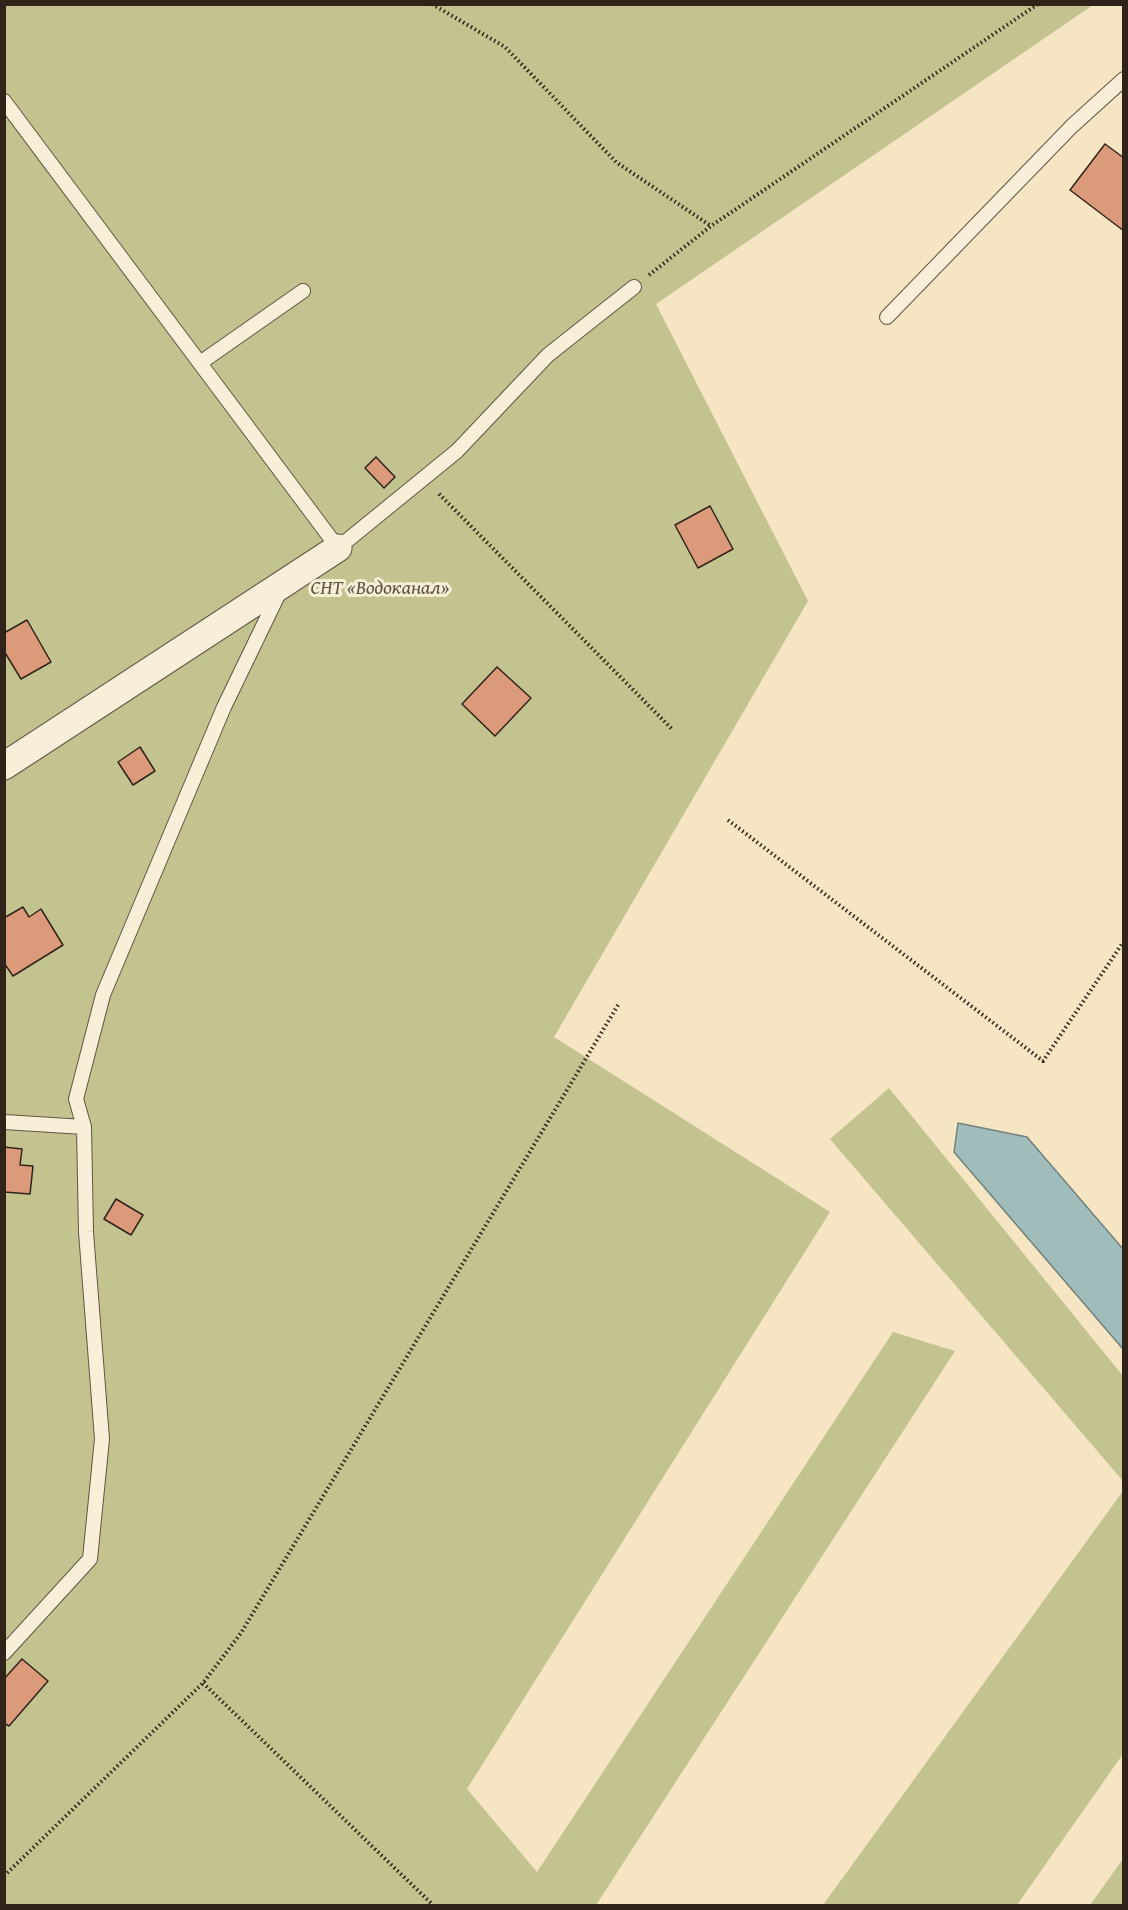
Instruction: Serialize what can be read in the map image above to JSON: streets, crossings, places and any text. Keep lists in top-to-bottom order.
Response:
{
  "parks": ["СНТ «Водоканал»"]
}
